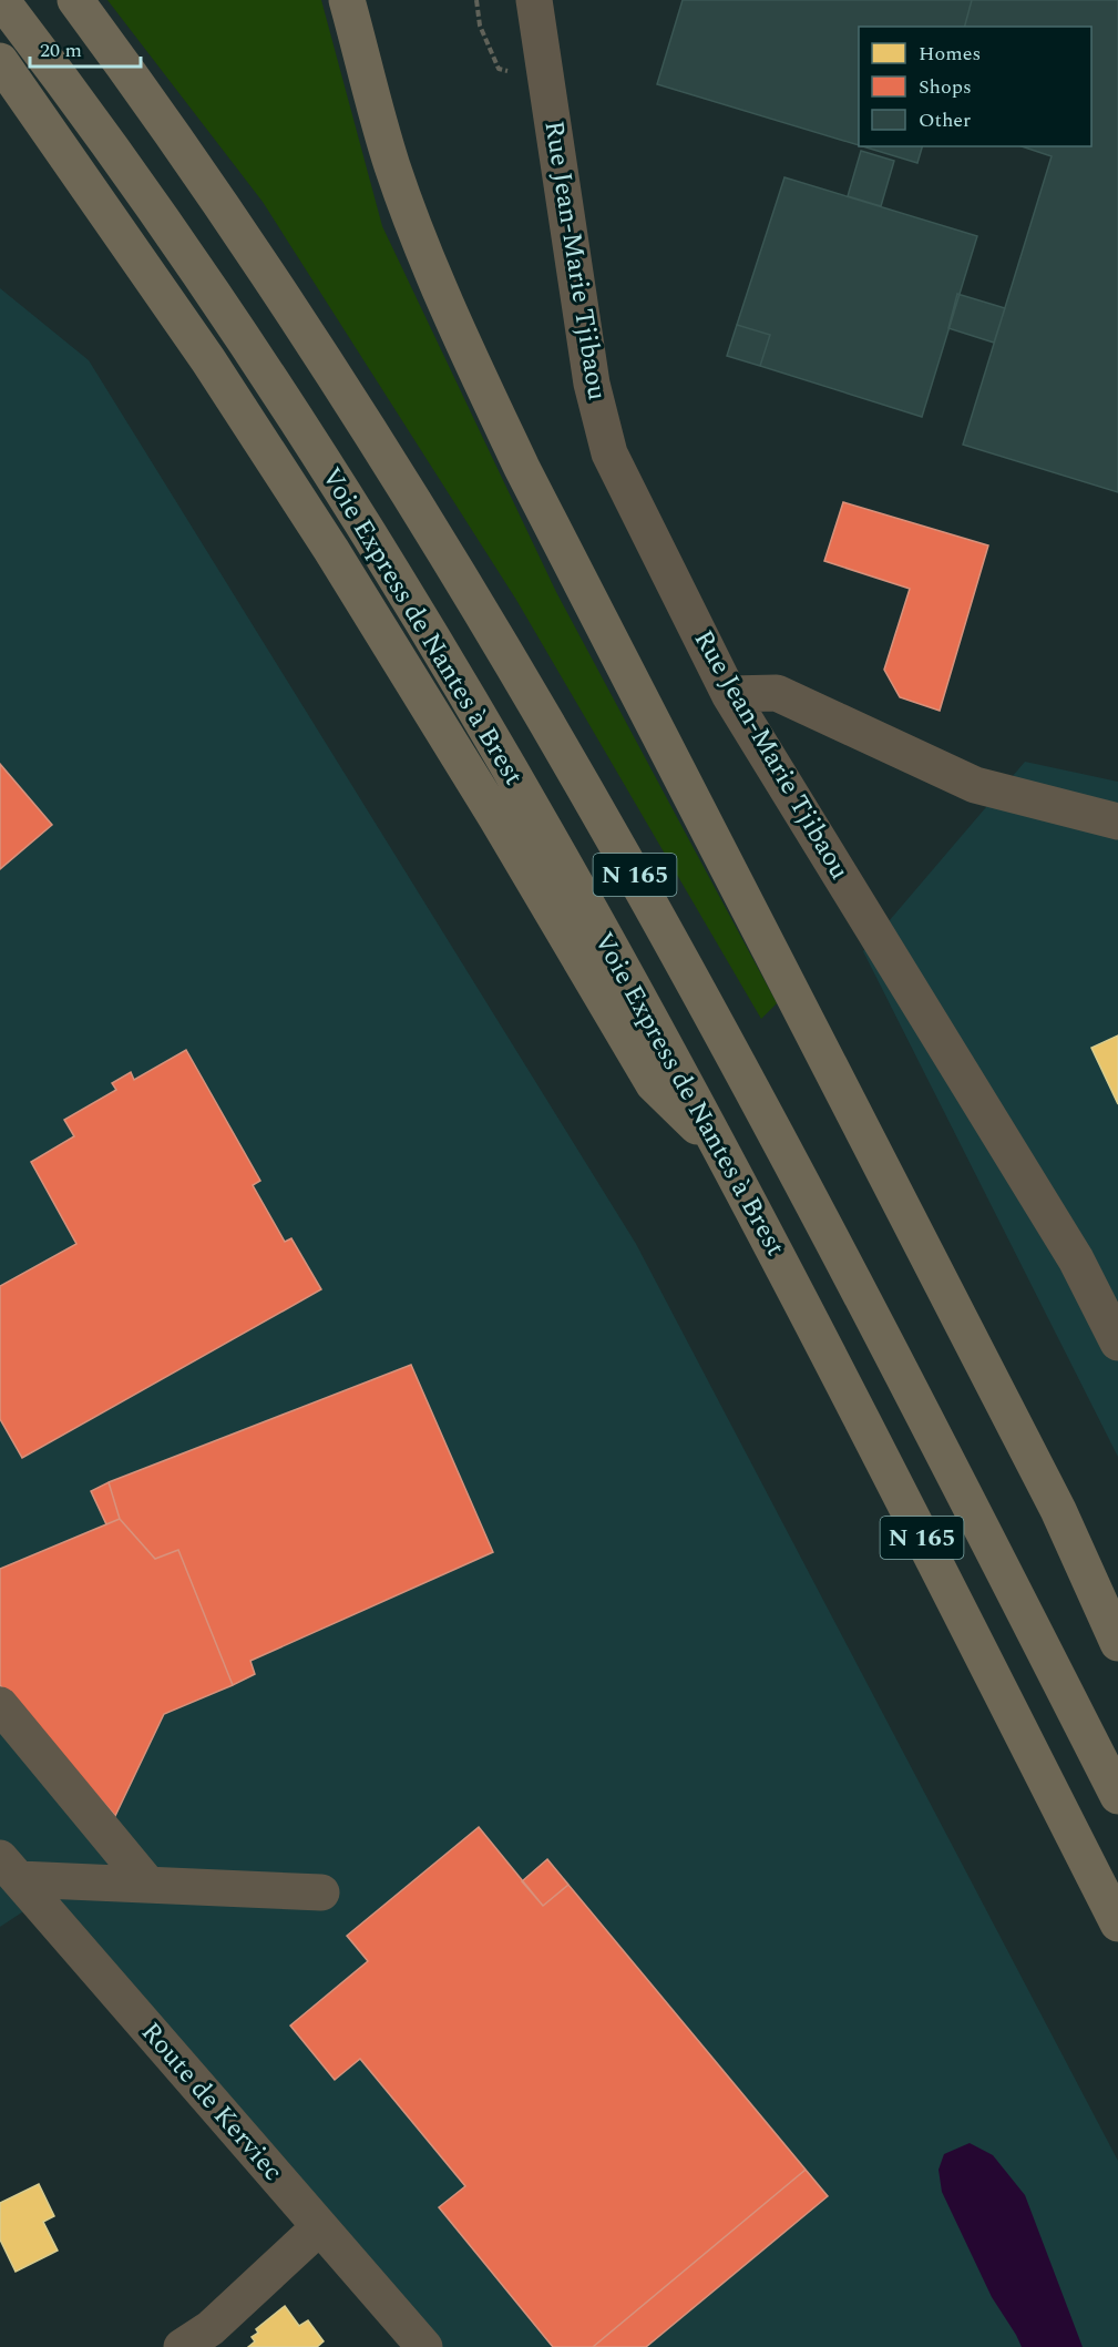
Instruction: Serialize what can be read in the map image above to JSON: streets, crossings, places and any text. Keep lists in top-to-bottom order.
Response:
{
  "streets": {
    "highway": ["Voie Express de Nantes à Brest", "N 165"],
    "street": ["Rue Jean-Marie Tjibaou", "Route de Kerviec"]
  },
  "crossings": [
    ["Voie Express de Nantes à Brest", "N 165"]
  ],
  "legend": ["Homes", "Shops", "Other"],
  "scale_bar": "20 m"
}
